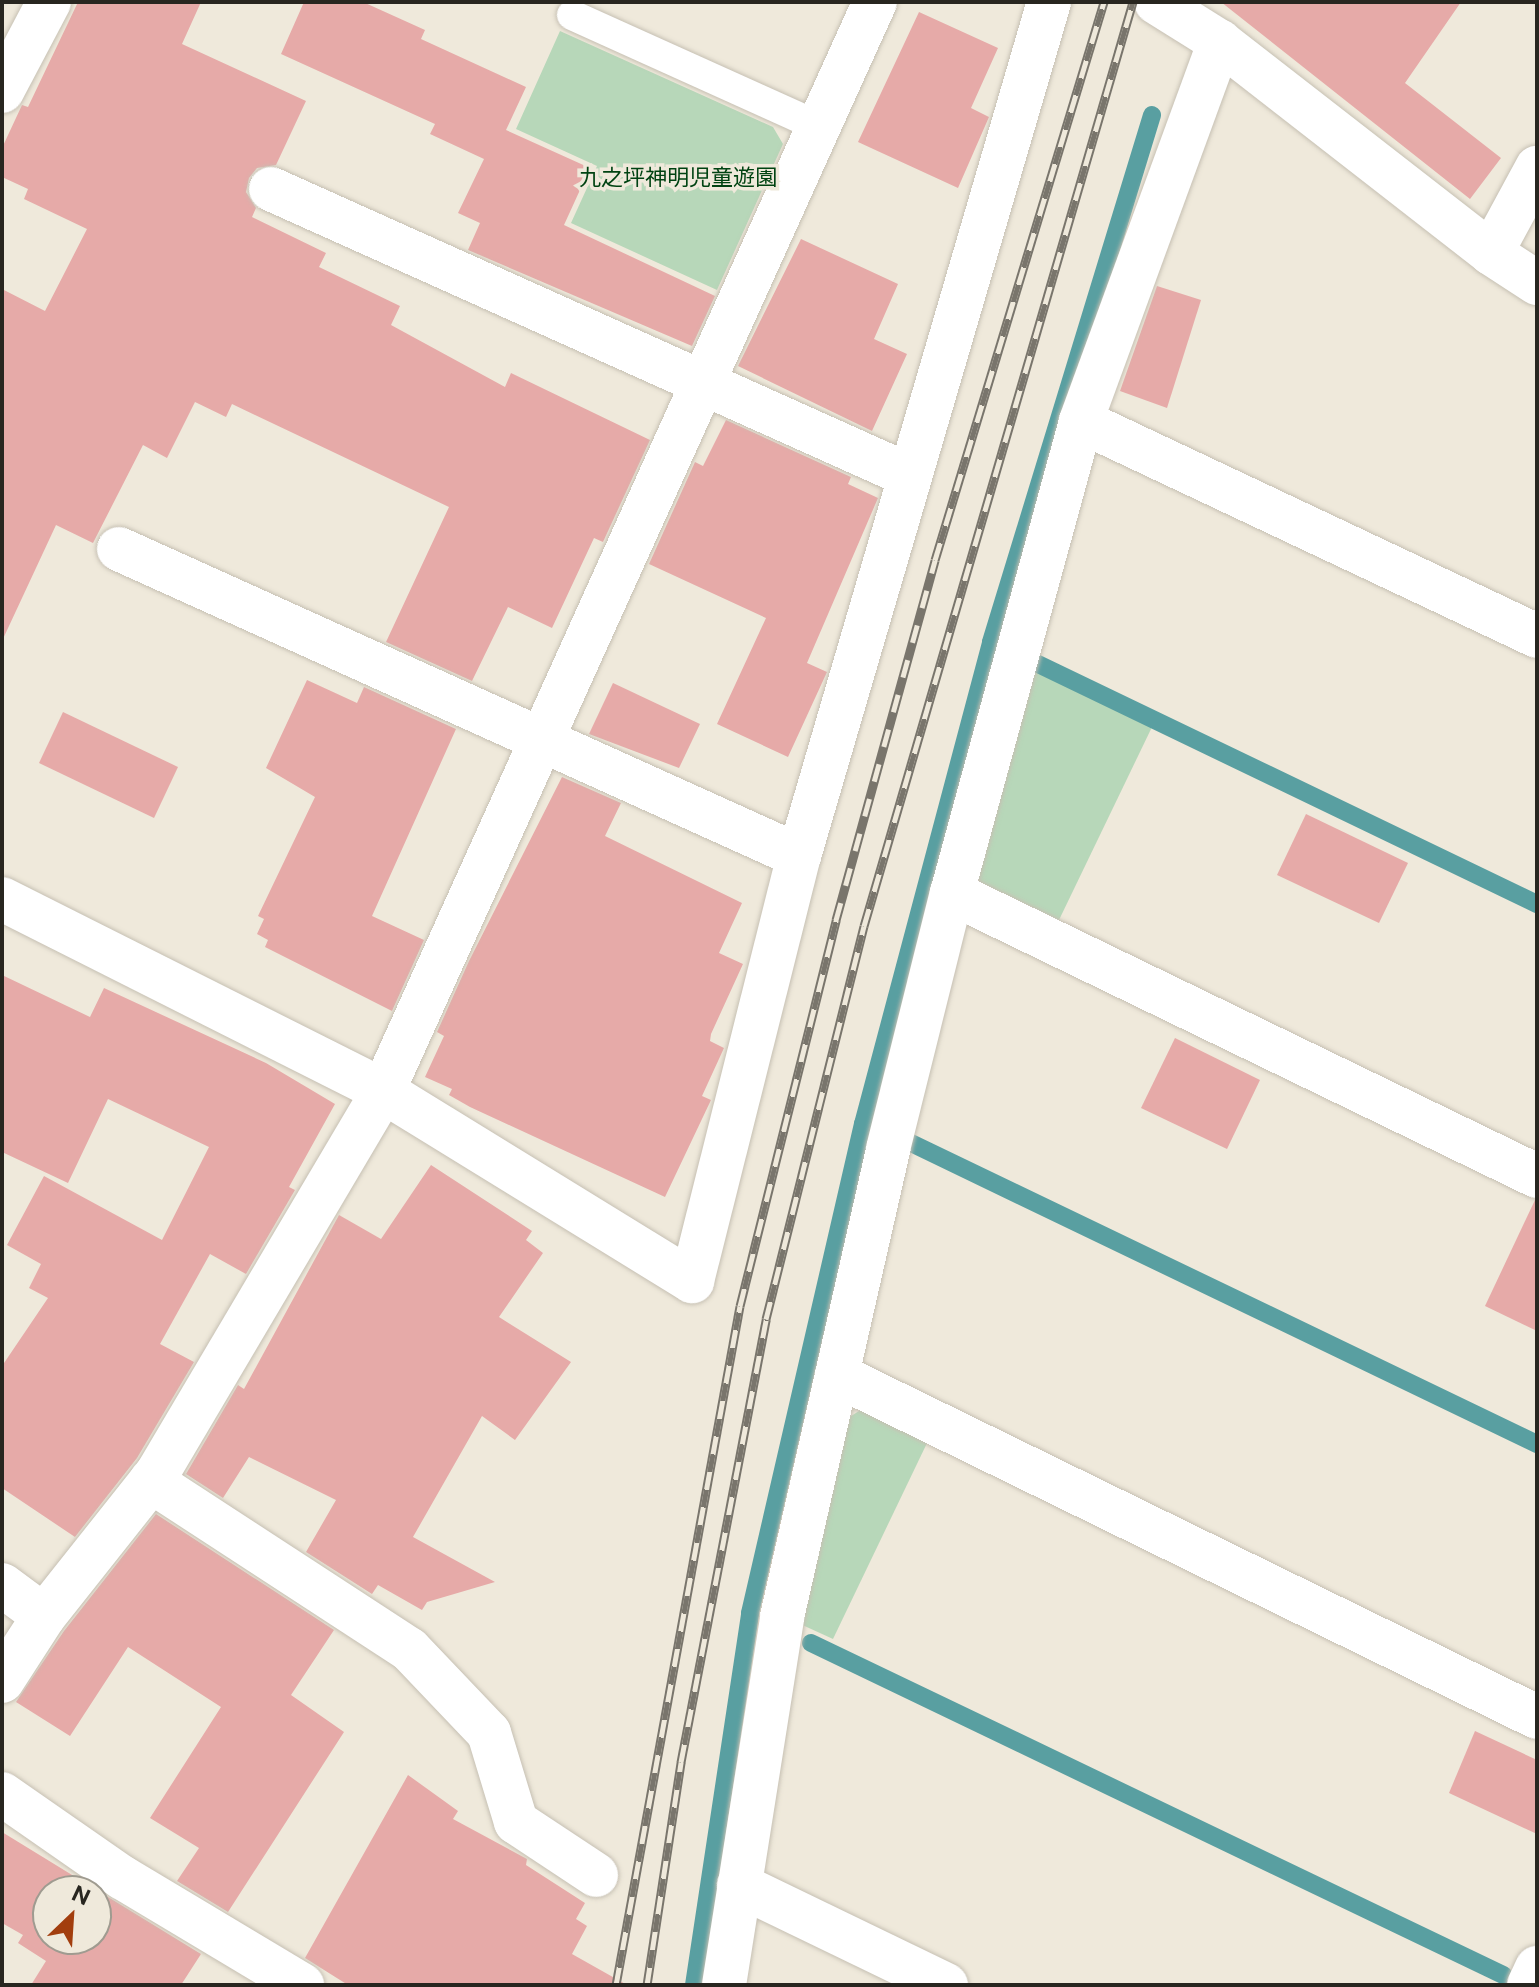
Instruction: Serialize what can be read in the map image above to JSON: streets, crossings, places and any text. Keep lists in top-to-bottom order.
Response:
{
  "parks": ["九之坪神明児童遊園"],
  "north": "top right"
}
